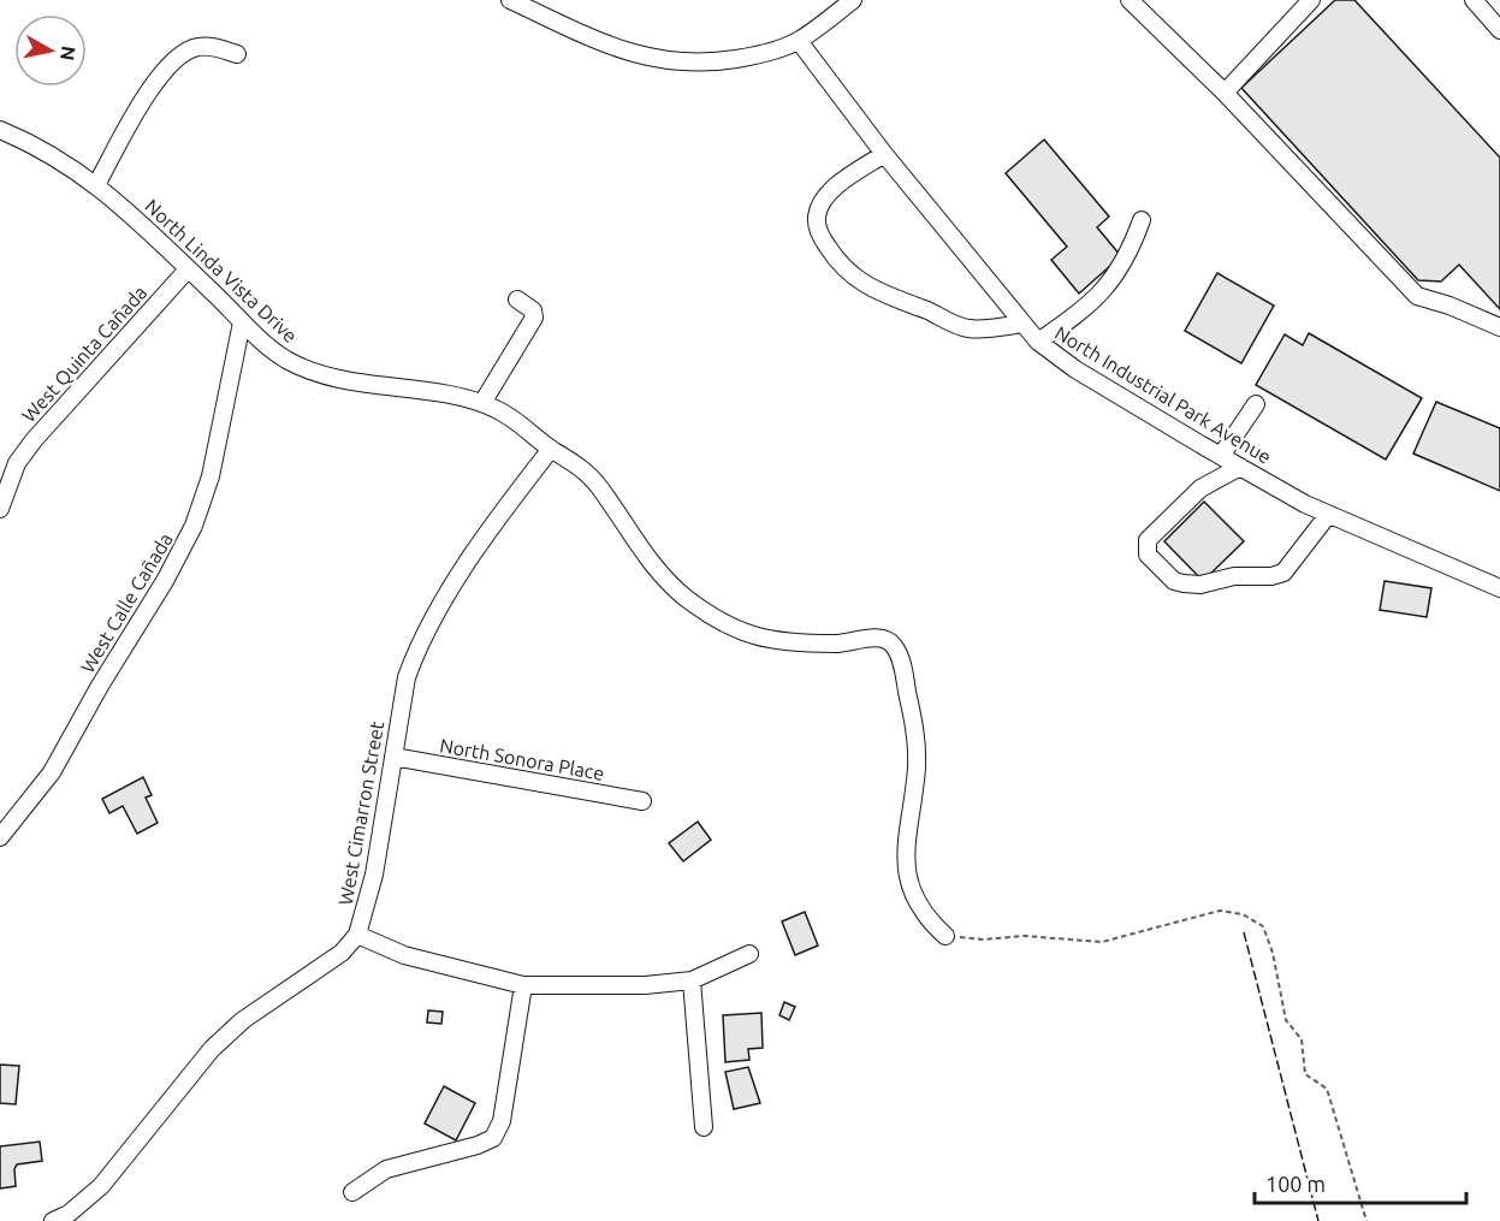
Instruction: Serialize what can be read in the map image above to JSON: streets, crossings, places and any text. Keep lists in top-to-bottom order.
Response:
{
  "streets": {
    "street": [
      "North Linda Vista Drive",
      "West Quinta Cañada",
      "North Industrial Park Avenue",
      "West Calle Cañada",
      "North Sonora Place",
      "West Cimarron Street"
    ]
  },
  "crossings": [
    ["North Linda Vista Drive", "West Quinta Cañada"],
    ["North Linda Vista Drive", "West Calle Cañada"],
    ["North Linda Vista Drive", "West Cimarron Street"],
    ["North Sonora Place", "West Cimarron Street"]
  ],
  "scale_bar": "100 m",
  "north": "right"
}
